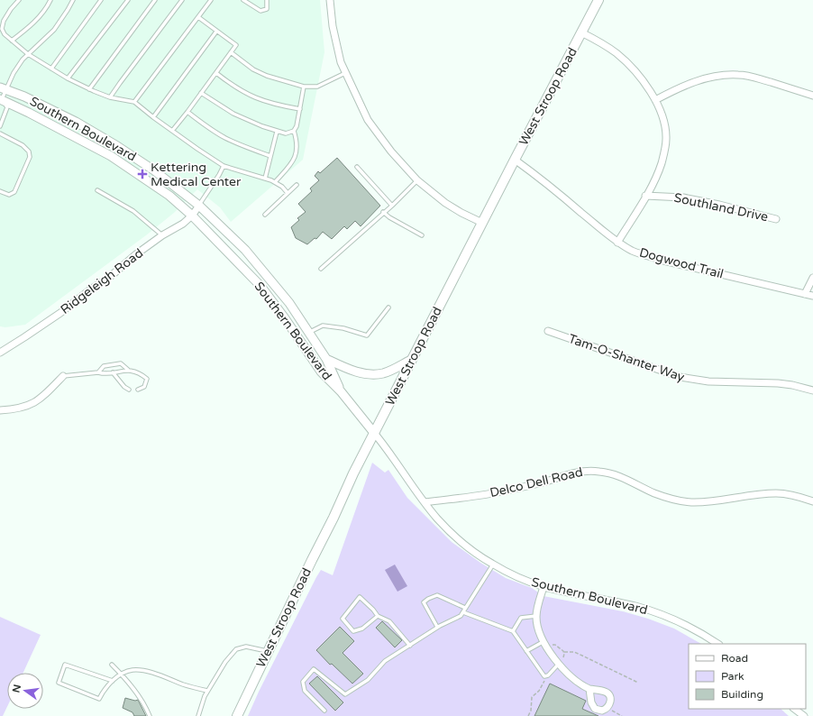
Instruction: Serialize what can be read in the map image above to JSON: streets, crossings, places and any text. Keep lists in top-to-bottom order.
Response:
{
  "streets": {
    "main road": ["West Stroop Road"],
    "street": [
      "Southern Boulevard",
      "Southland Drive",
      "Dogwood Trail",
      "Ridgeleigh Road",
      "Tam-O-Shanter Way",
      "Delco Dell Road"
    ]
  },
  "crossings": [
    ["West Stroop Road", "Southern Boulevard"],
    ["West Stroop Road", "Dogwood Trail"],
    ["Southern Boulevard", "Ridgeleigh Road"],
    ["Southern Boulevard", "Delco Dell Road"]
  ],
  "places": {
    "health": ["Kettering Medical Center"]
  },
  "legend": ["Road", "Park", "Building"],
  "north": "left"
}
